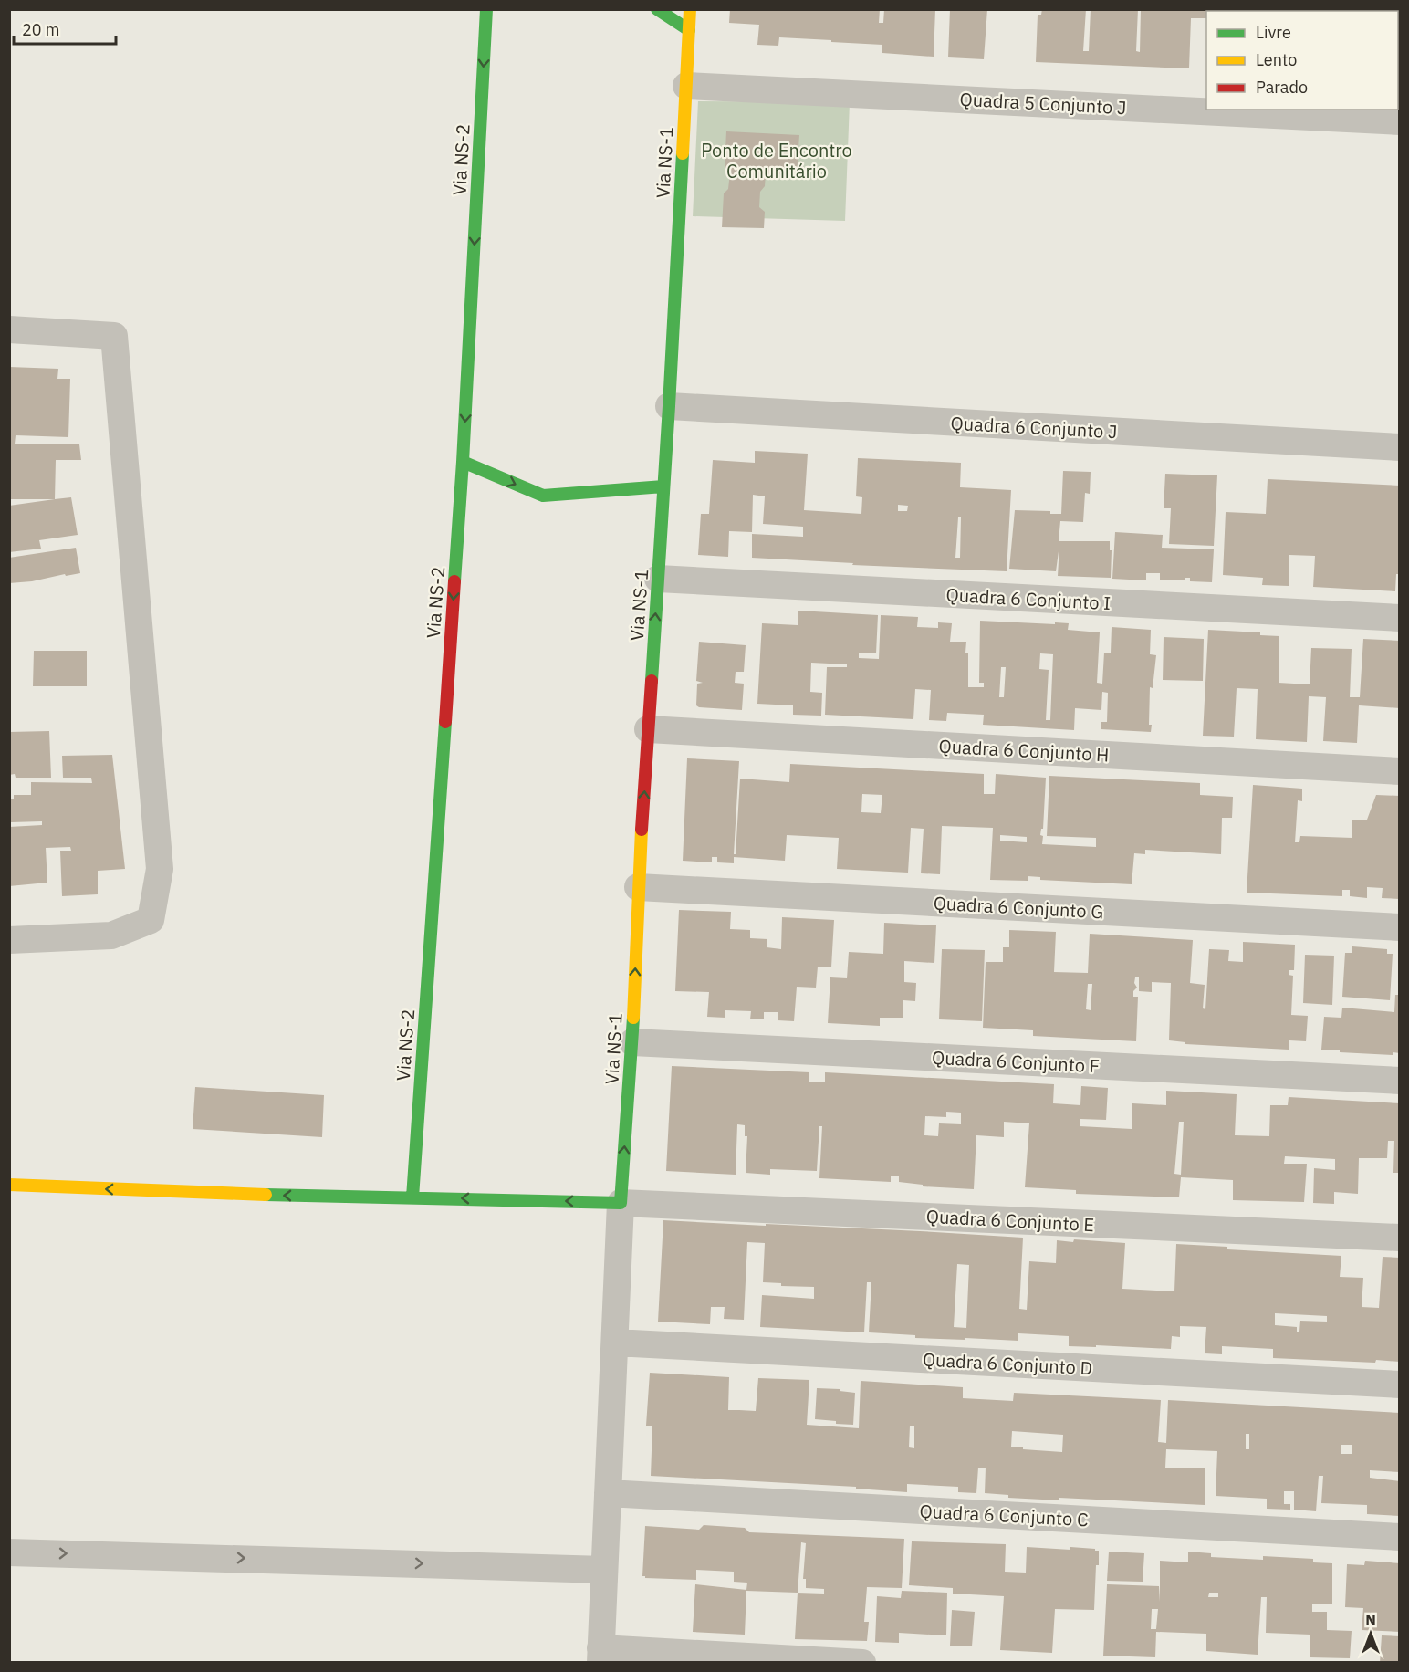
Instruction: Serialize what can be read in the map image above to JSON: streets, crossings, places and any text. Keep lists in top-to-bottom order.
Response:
{
  "streets": {
    "main road": ["Via NS-2", "Via NS-1"],
    "street": [
      "Quadra 5 Conjunto J",
      "Quadra 6 Conjunto J",
      "Quadra 6 Conjunto I",
      "Quadra 6 Conjunto H",
      "Quadra 6 Conjunto G",
      "Quadra 6 Conjunto F",
      "Quadra 6 Conjunto E",
      "Quadra 6 Conjunto D",
      "Quadra 6 Conjunto C"
    ]
  },
  "crossings": [
    ["Quadra 5 Conjunto J", "Via NS-1"],
    ["Via NS-1", "Quadra 6 Conjunto J"],
    ["Via NS-1", "Quadra 6 Conjunto I"],
    ["Via NS-1", "Quadra 6 Conjunto H"],
    ["Via NS-1", "Quadra 6 Conjunto G"],
    ["Via NS-1", "Quadra 6 Conjunto F"],
    ["Via NS-1", "Quadra 6 Conjunto E"]
  ],
  "one_way": ["Via NS-2", "Via NS-1"],
  "parks": ["Ponto de Encontro Comunitário"],
  "legend": ["Livre", "Lento", "Parado"],
  "scale_bar": "20 m",
  "north": "top"
}
